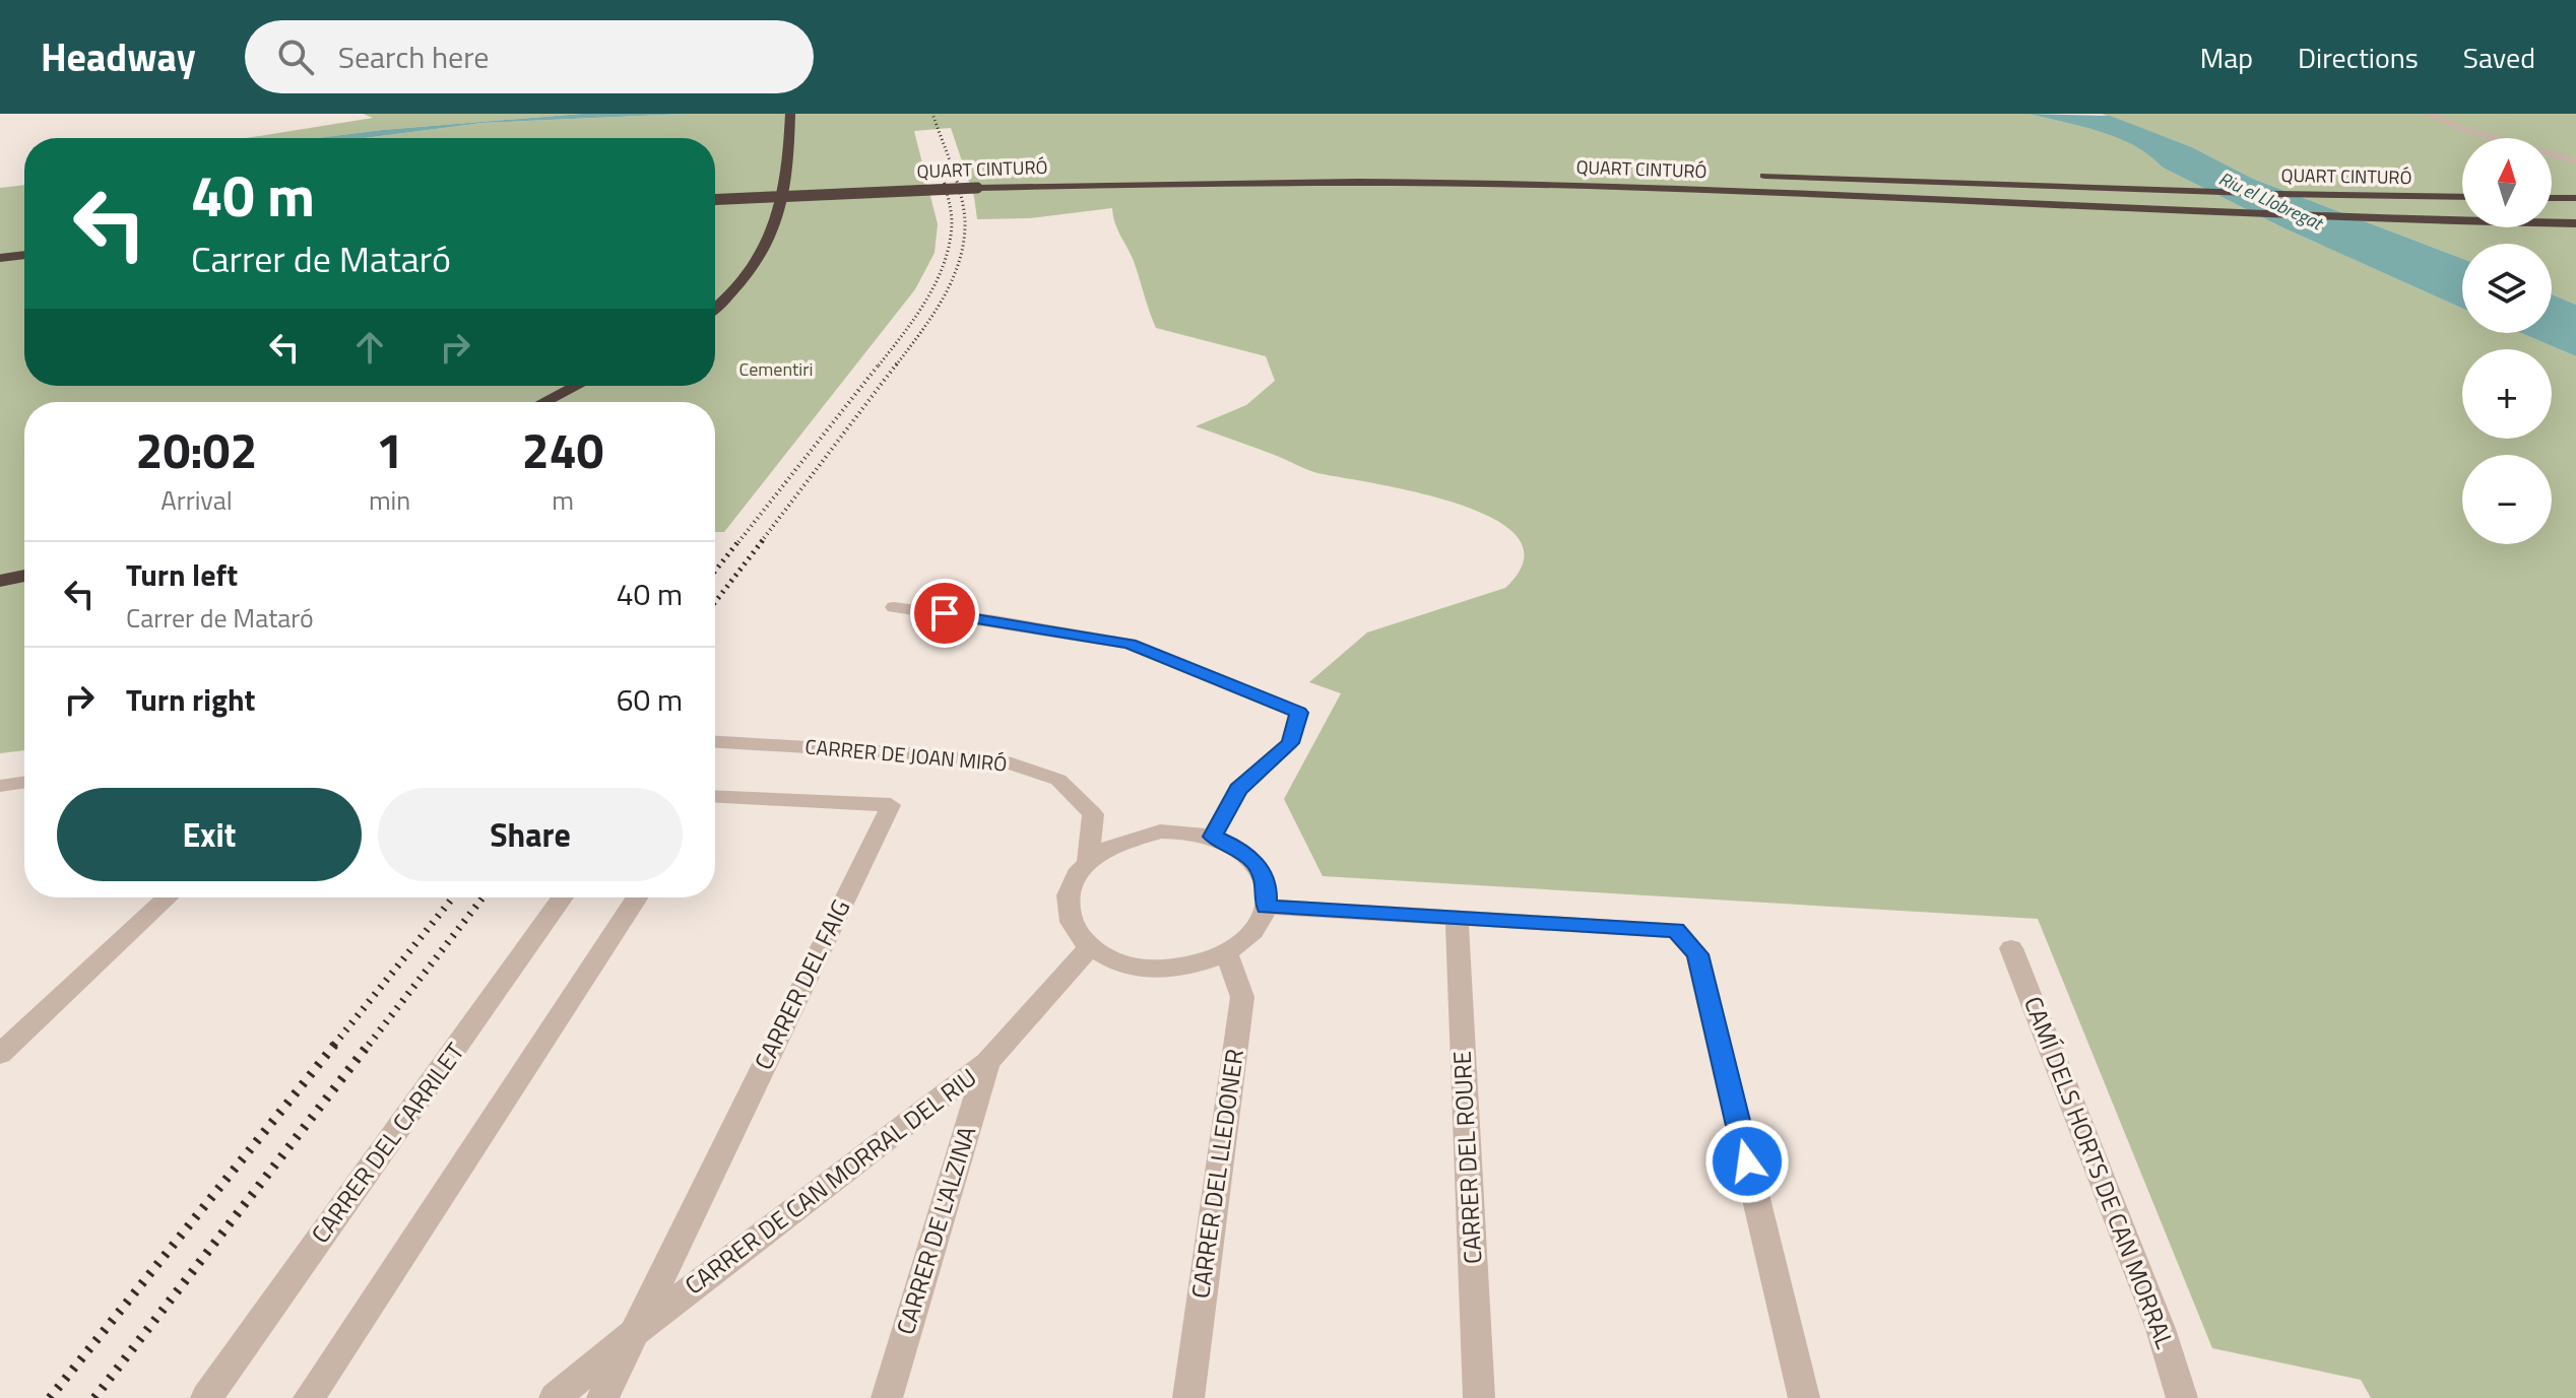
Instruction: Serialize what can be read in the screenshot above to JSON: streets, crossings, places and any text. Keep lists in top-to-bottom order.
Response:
{
  "streets": {
    "highway": ["QUART CINTURÓ"],
    "street": [
      "CARRER DE JOAN MIRÓ",
      "CARRER DEL FAIG",
      "CARRER DEL CARRILET",
      "CARRER DEL ROURE",
      "CAMÍ DELS HORTS DE CAN MORRAL",
      "CARRER DEL LLEDONER",
      "CARRER DE CAN MORRAL DEL RIU",
      "CARRER DE L'ALZINA"
    ]
  },
  "crossings": [
    ["CARRER DE JOAN MIRÓ", "CARRER DEL LLEDONER"],
    ["CARRER DE JOAN MIRÓ", "CARRER DE CAN MORRAL DEL RIU"],
    ["CARRER DEL FAIG", "CARRER DE CAN MORRAL DEL RIU"],
    ["CARRER DEL LLEDONER", "CARRER DE CAN MORRAL DEL RIU"],
    ["CARRER DE CAN MORRAL DEL RIU", "CARRER DE L'ALZINA"]
  ],
  "water": ["Riu el Llobregat"],
  "parks": ["Cementiri"],
  "north": "top",
  "page": {
    "header": "Headway",
    "search": "Search here",
    "nav": ["Map", "Directions", "Saved"],
    "map_buttons": ["+", "−"],
    "turn": ["40 m", "Carrer de Mataró"],
    "eta": [
      "20:02",
      "Arrival",
      "1",
      "min",
      "240",
      "m"
    ],
    "list": [
      {
        "name": "Turn left",
        "note": "Carrer de Mataró",
        "value": "40 m"
      },
      {
        "name": "Turn right",
        "value": "60 m"
      }
    ],
    "buttons": ["Exit", "Share"]
  }
}
